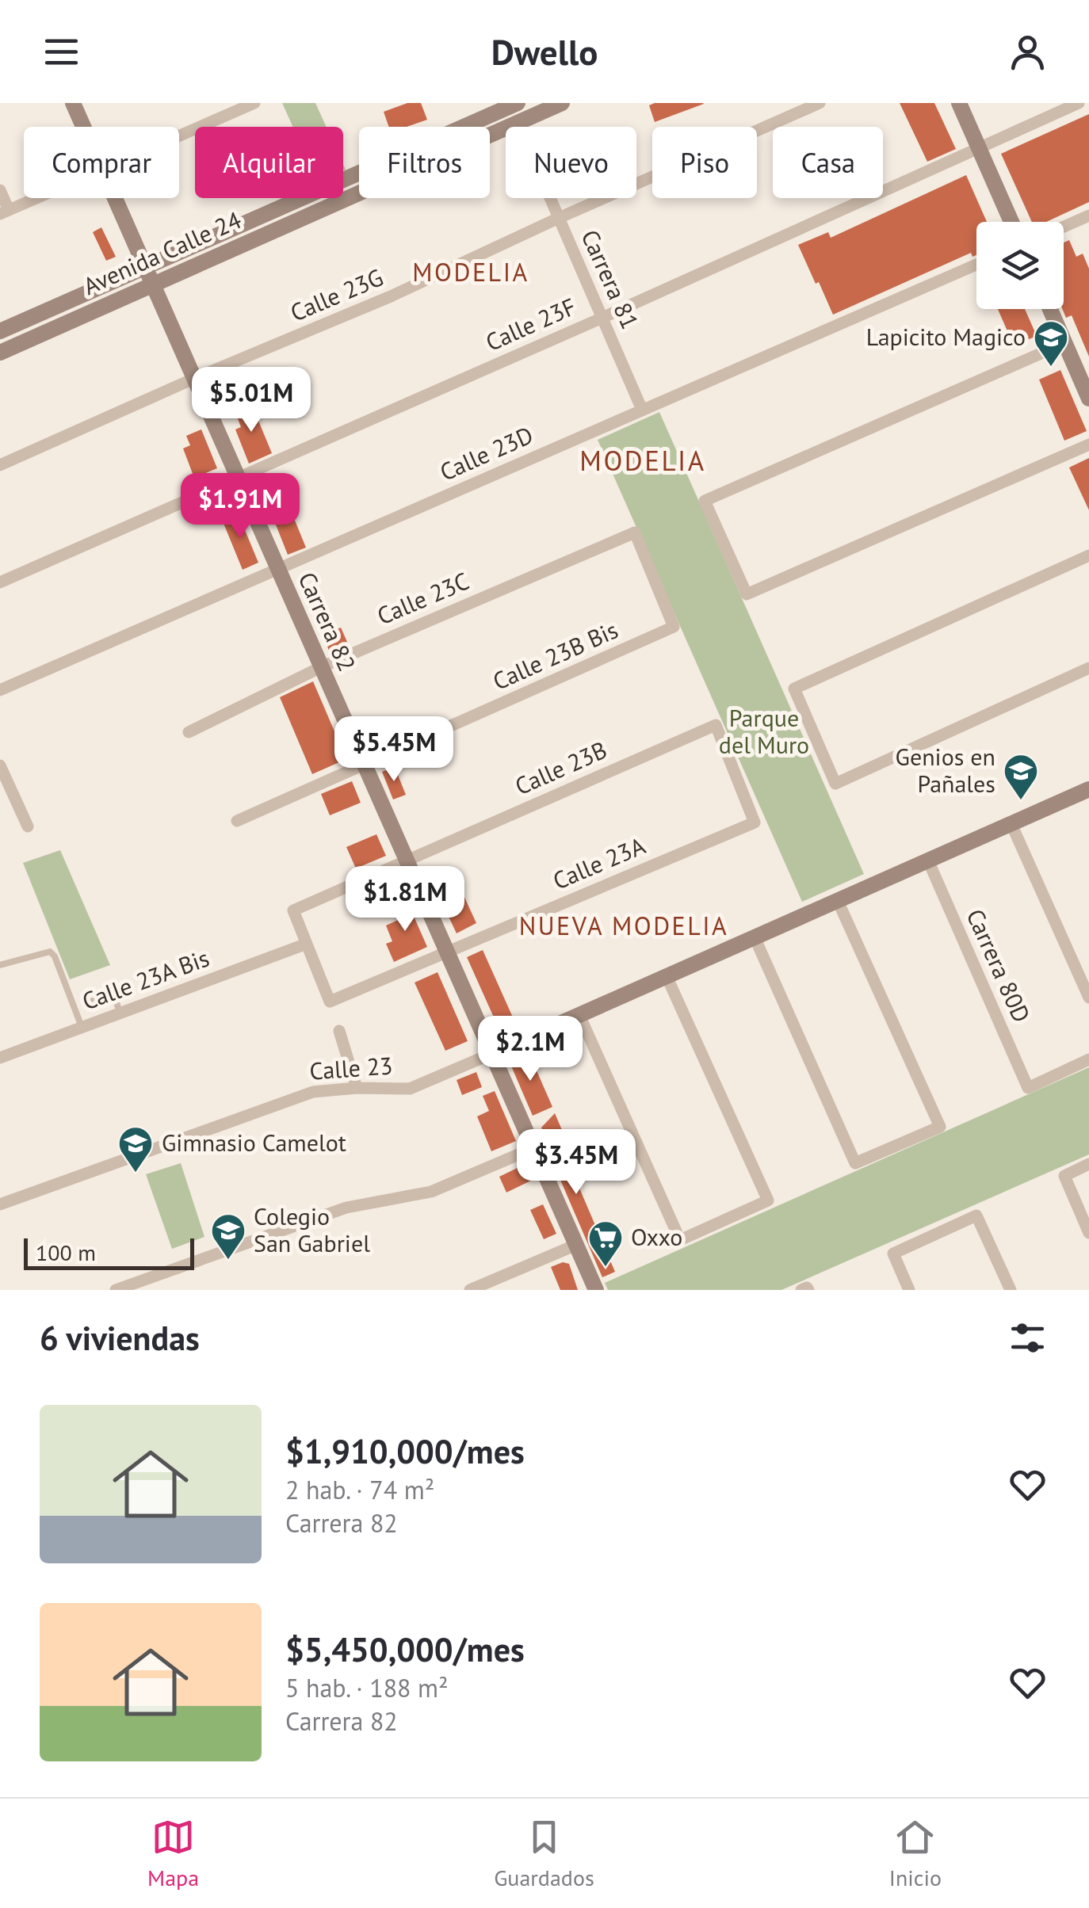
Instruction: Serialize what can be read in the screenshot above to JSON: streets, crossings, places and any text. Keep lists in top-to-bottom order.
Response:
{
  "streets": {
    "street": [
      "Avenida Calle 24",
      "Carrera 81",
      "Calle 23G",
      "Calle 23F",
      "Calle 23D",
      "Calle 23C",
      "Carrera 82",
      "Calle 23B Bis",
      "Calle 23B",
      "Calle 23A",
      "Carrera 80D",
      "Calle 23A Bis",
      "Calle 23"
    ]
  },
  "crossings": [
    ["Avenida Calle 24", "Carrera 81"],
    ["Avenida Calle 24", "Carrera 82"],
    ["Carrera 81", "Calle 23G"],
    ["Carrera 81", "Calle 23F"],
    ["Carrera 81", "Calle 23D"],
    ["Calle 23G", "Carrera 82"],
    ["Calle 23F", "Carrera 82"],
    ["Calle 23D", "Carrera 82"],
    ["Calle 23C", "Carrera 82"],
    ["Calle 23C", "Calle 23B Bis"],
    ["Carrera 82", "Calle 23B Bis"],
    ["Carrera 82", "Calle 23B"],
    ["Carrera 82", "Calle 23A"],
    ["Carrera 82", "Calle 23"],
    ["Calle 23B", "Calle 23A"],
    ["Calle 23B", "Calle 23A Bis"],
    ["Calle 23A", "Calle 23A Bis"],
    ["Carrera 80D", "Calle 23"]
  ],
  "districts": ["MODELIA", "MODELIA", "NUEVA MODELIA"],
  "parks": ["Parque del Muro"],
  "places": {
    "school or university": [
      "Lapicito Magico",
      "Genios en Pañales",
      "Gimnasio Camelot",
      "Colegio San Gabriel"
    ],
    "supermarket": ["Oxxo"]
  },
  "scale_bar": "100 m",
  "page": {
    "header": "Dwello",
    "chip": [
      "Comprar",
      "Alquilar",
      "Filtros",
      "Nuevo",
      "Piso",
      "Casa"
    ],
    "price": [
      "$5.01M",
      "$1.91M",
      "$5.45M",
      "$1.81M",
      "$2.1M",
      "$3.45M"
    ],
    "scale": "100 m",
    "heading": "6 viviendas",
    "list": [
      {
        "name": "$1,910,000/mes",
        "note": "2 hab. · 74 m² · Carrera 82"
      },
      {
        "name": "$5,450,000/mes",
        "note": "5 hab. · 188 m² · Carrera 82"
      }
    ],
    "tabs": ["Mapa", "Guardados", "Inicio"]
  }
}
